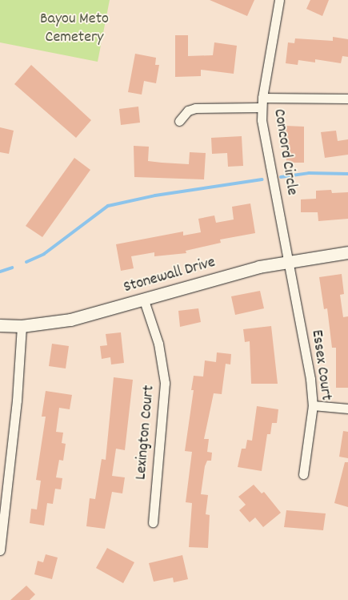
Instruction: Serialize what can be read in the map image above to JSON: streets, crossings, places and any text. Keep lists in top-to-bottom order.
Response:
{
  "streets": {
    "street": [
      "Concord Circle",
      "Stonewall Drive",
      "Essex Court",
      "Lexington Court"
    ]
  },
  "crossings": [
    ["Concord Circle", "Stonewall Drive"],
    ["Concord Circle", "Essex Court"],
    ["Stonewall Drive", "Essex Court"],
    ["Stonewall Drive", "Lexington Court"]
  ],
  "parks": ["Bayou Meto Cemetery"]
}
